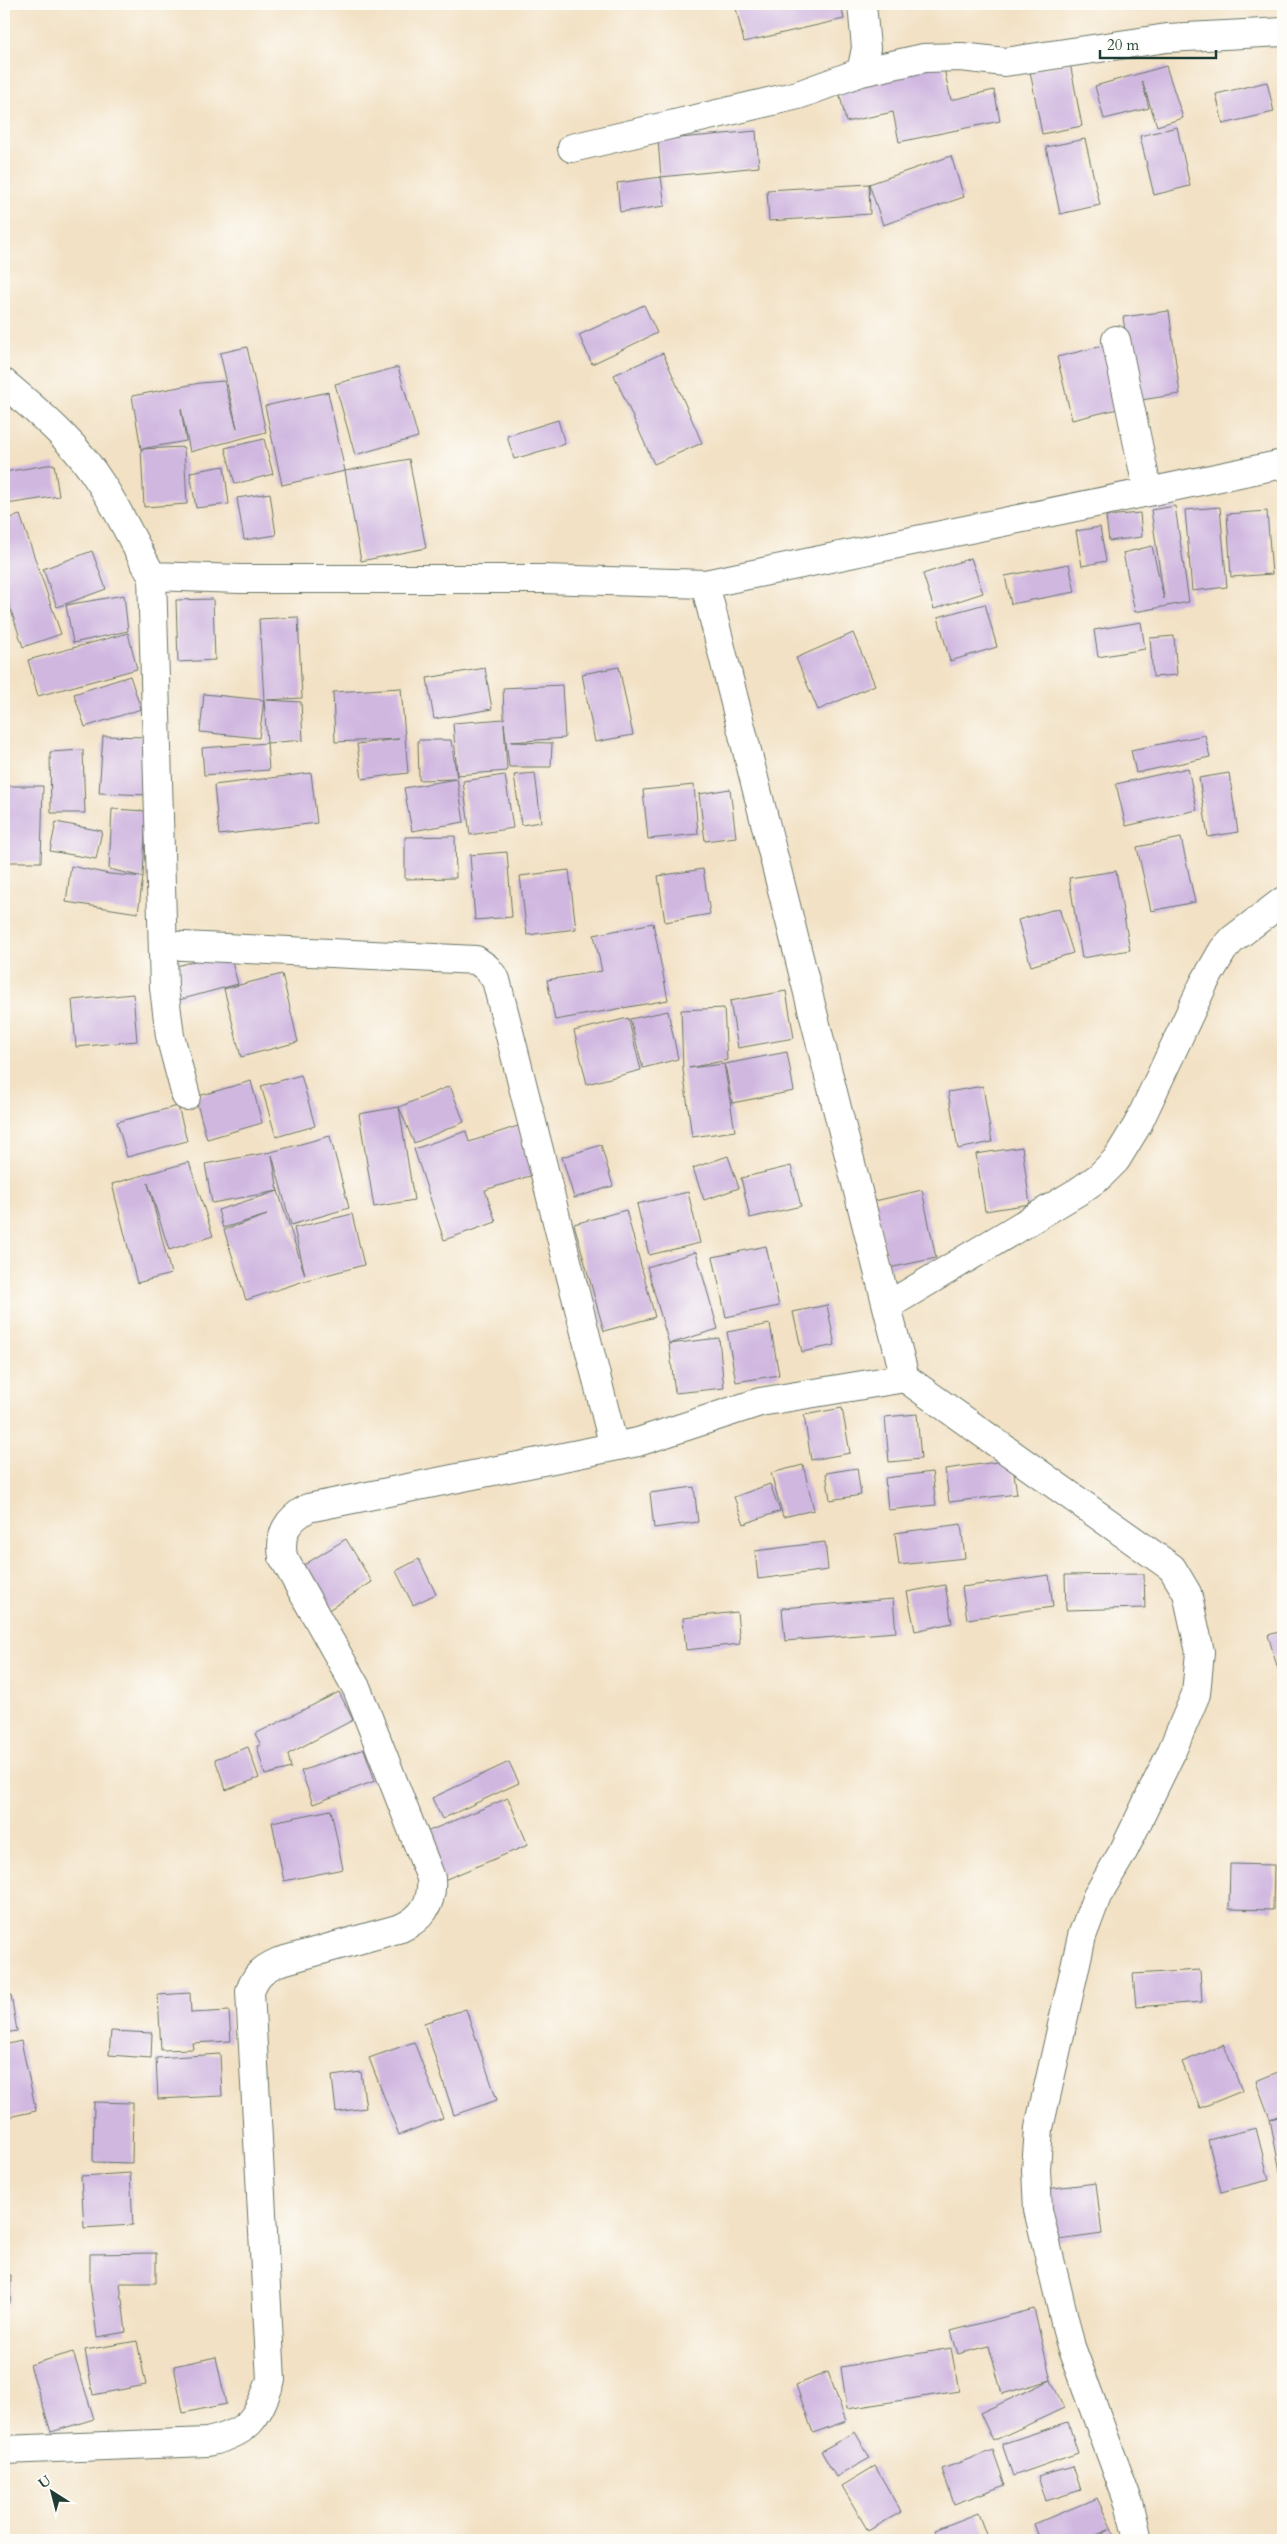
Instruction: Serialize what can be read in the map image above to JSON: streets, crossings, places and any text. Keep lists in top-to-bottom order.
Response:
{
  "scale_bar": "20 m",
  "north": "top left"
}
